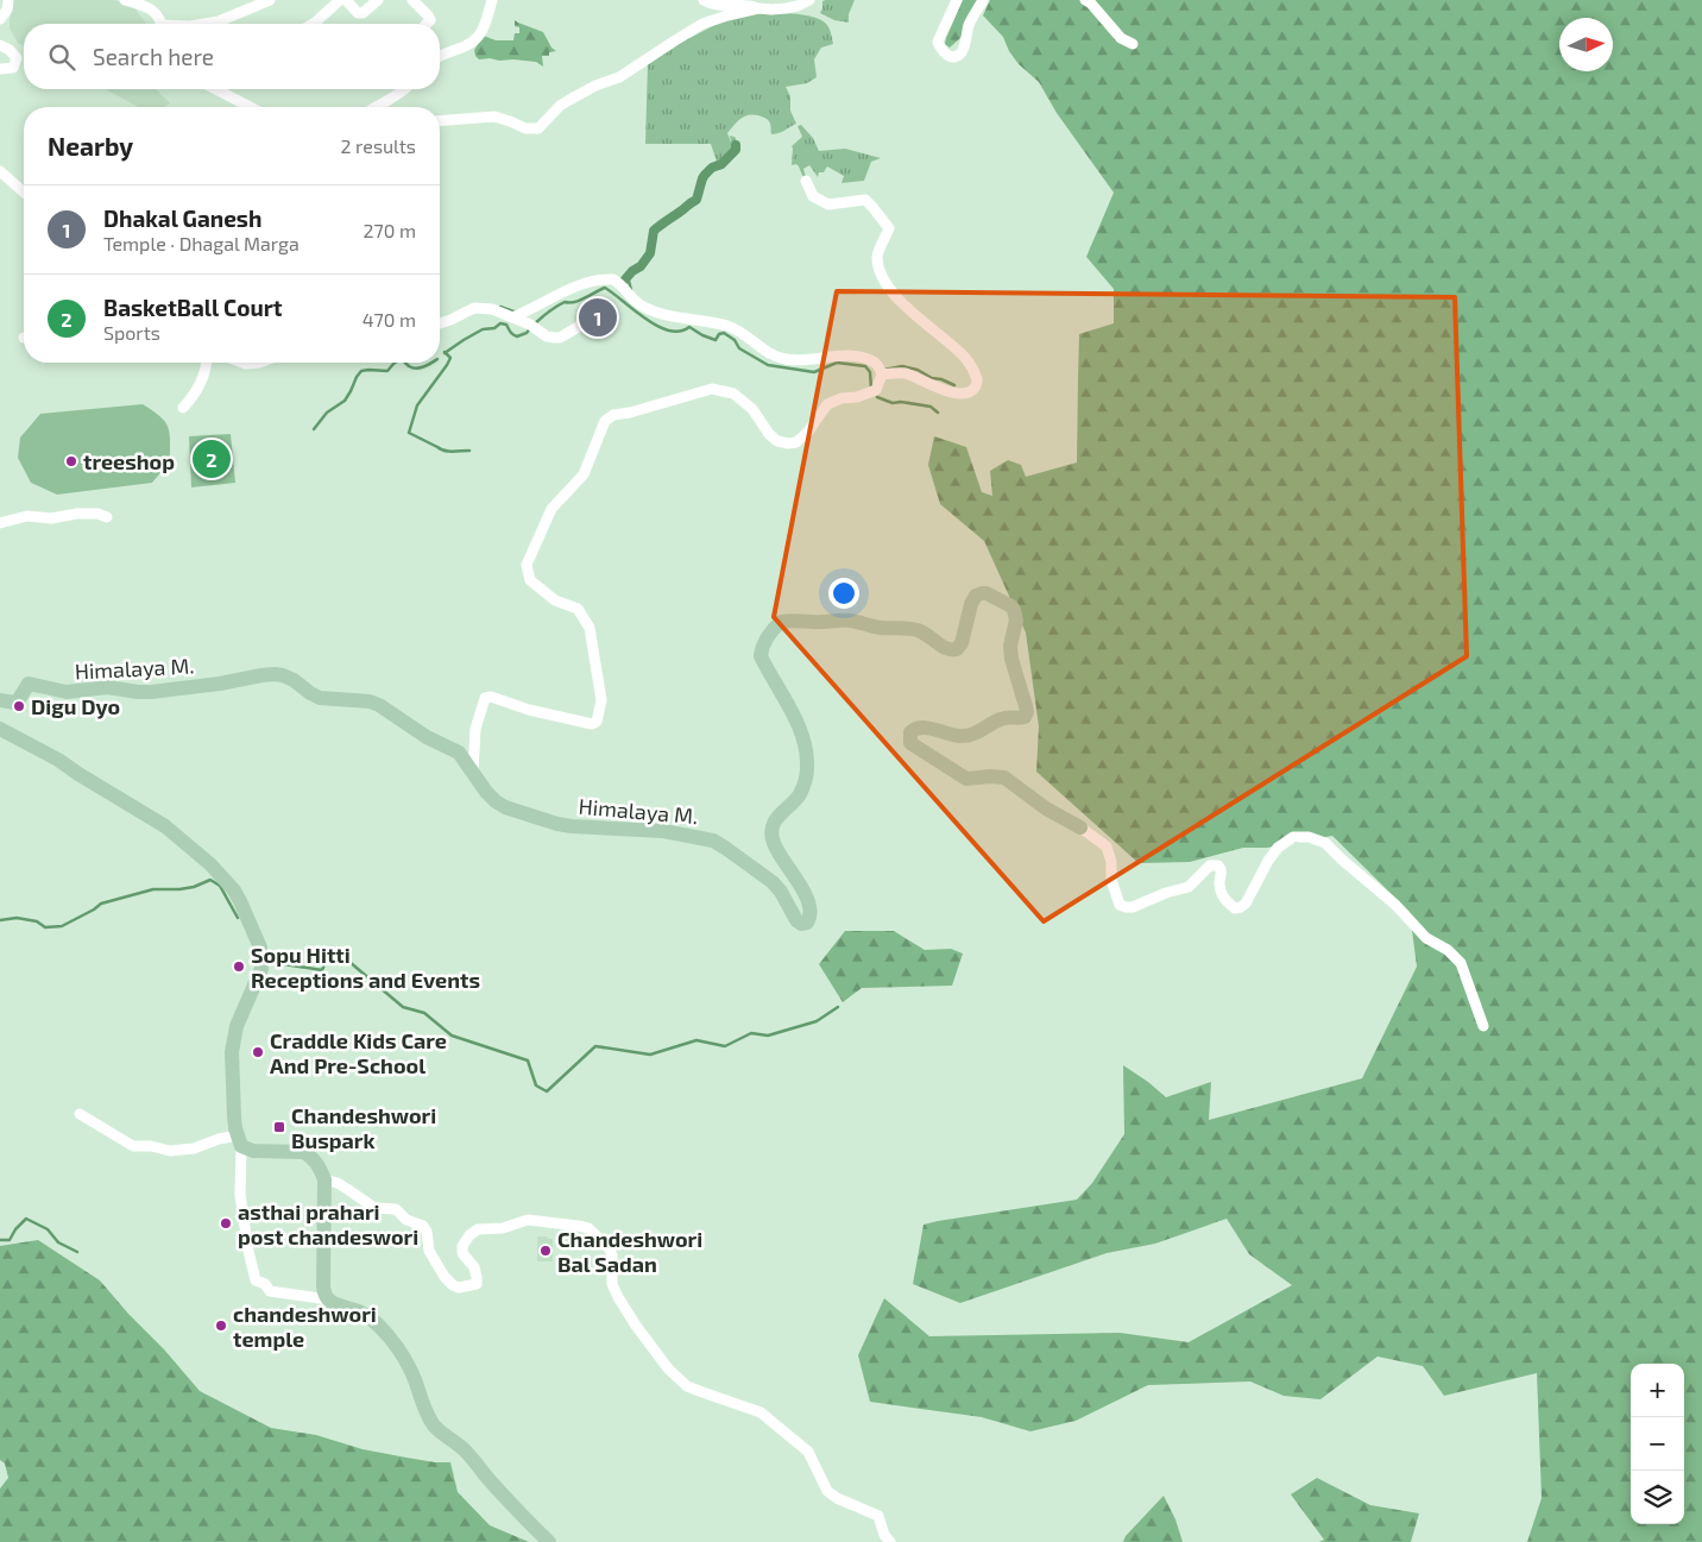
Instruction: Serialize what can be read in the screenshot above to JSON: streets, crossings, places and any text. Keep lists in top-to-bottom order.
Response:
{
  "streets": {
    "street": ["Himalaya M."]
  },
  "places": {
    "other": [
      "treeshop",
      "Digu Dyo",
      "Sopu Hitti Receptions and Events",
      "Craddle Kids Care And Pre-School",
      "asthai prahari post chandeswori",
      "Chandeshwori Bal Sadan",
      "chandeshwori temple"
    ],
    "transit": ["Chandeshwori Buspark"]
  },
  "north": "right",
  "page": {
    "search": "Search here",
    "heading": ["Nearby", "2 results"],
    "list": [
      {
        "mark": "1",
        "name": "Dhakal Ganesh",
        "note": "Temple · Dhagal Marga",
        "value": "270 m"
      },
      {
        "mark": "2",
        "name": "BasketBall Court",
        "note": "Sports",
        "value": "470 m"
      }
    ],
    "pins": ["1", "2"],
    "map_buttons": ["+", "−"]
  }
}
